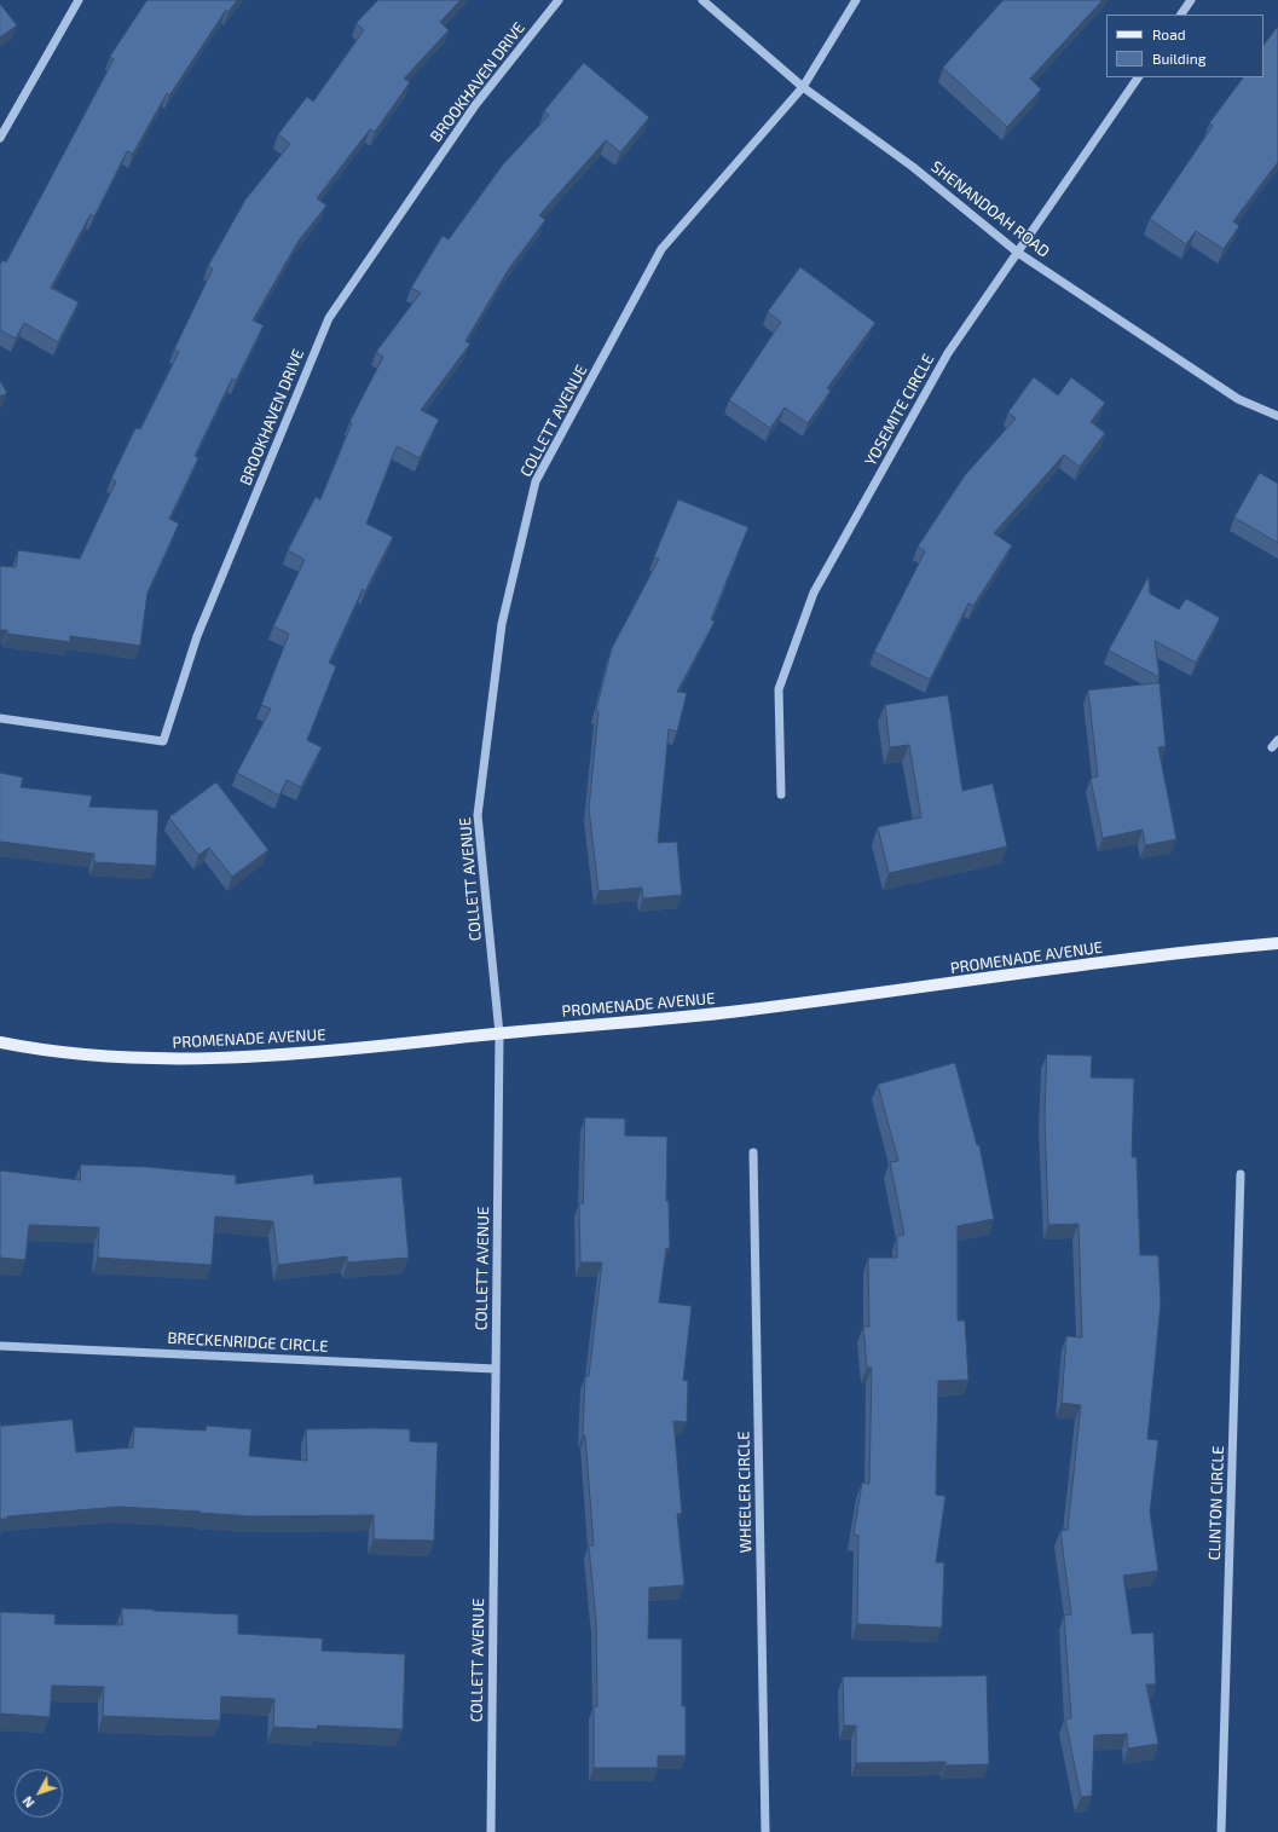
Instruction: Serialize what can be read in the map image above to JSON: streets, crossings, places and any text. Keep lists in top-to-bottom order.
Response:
{
  "streets": {
    "main road": ["PROMENADE AVENUE"],
    "street": [
      "BROOKHAVEN DRIVE",
      "SHENANDOAH ROAD",
      "YOSEMITE CIRCLE",
      "COLLETT AVENUE",
      "BRECKENRIDGE CIRCLE",
      "WHEELER CIRCLE",
      "CLINTON CIRCLE"
    ]
  },
  "crossings": [
    ["SHENANDOAH ROAD", "YOSEMITE CIRCLE"],
    ["SHENANDOAH ROAD", "COLLETT AVENUE"],
    ["COLLETT AVENUE", "PROMENADE AVENUE"],
    ["COLLETT AVENUE", "BRECKENRIDGE CIRCLE"]
  ],
  "legend": ["Road", "Building"],
  "north": "bottom left"
}
